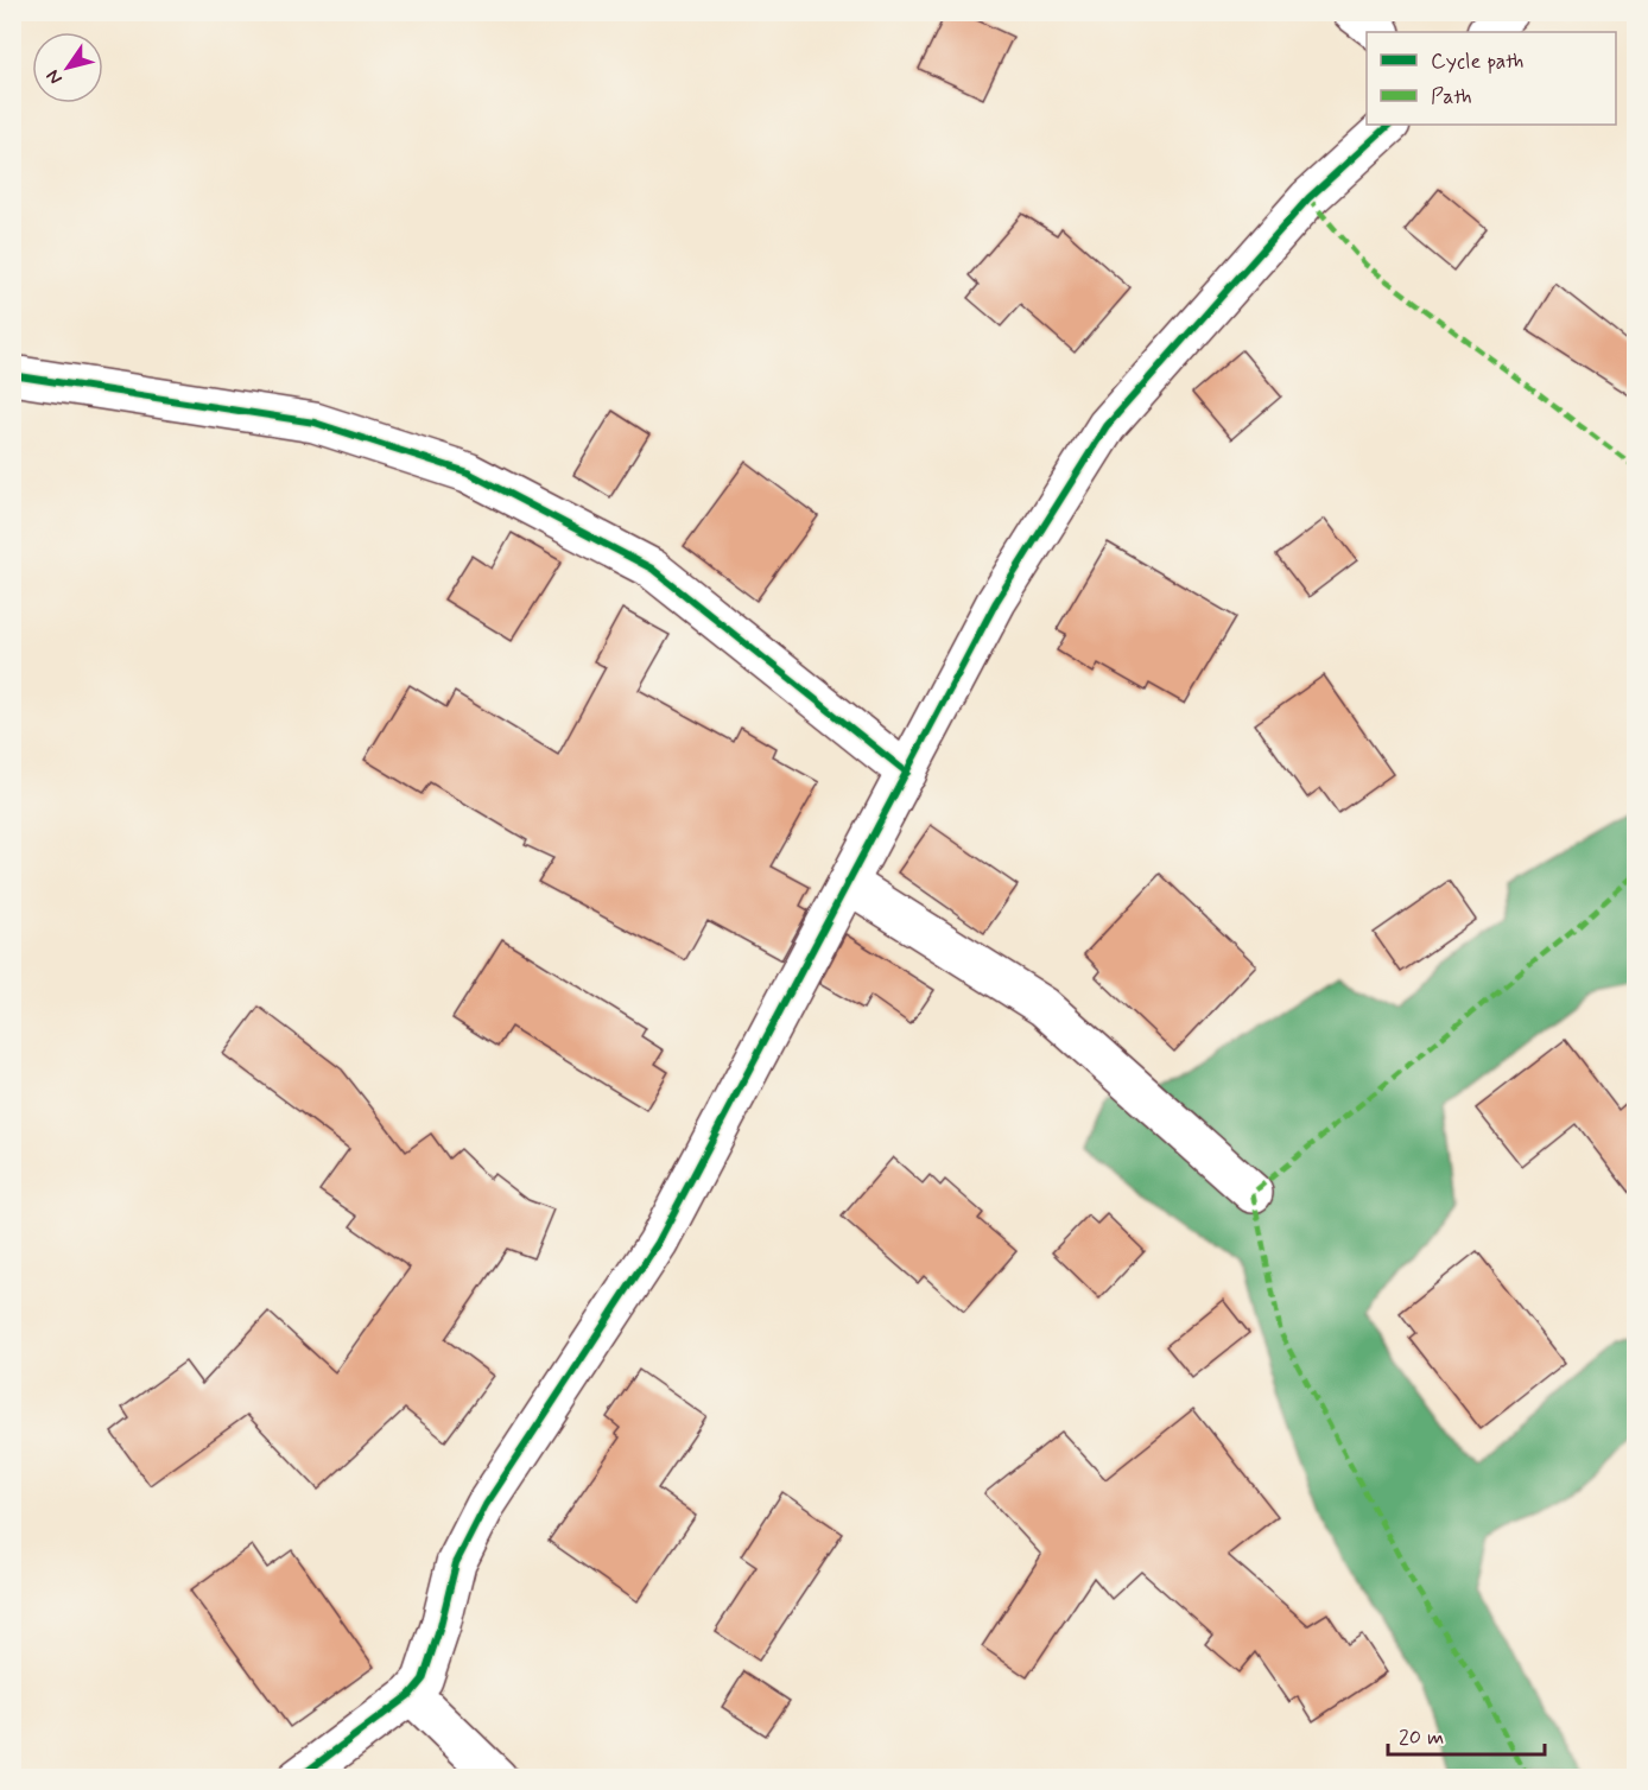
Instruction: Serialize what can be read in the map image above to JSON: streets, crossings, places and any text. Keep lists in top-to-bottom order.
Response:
{
  "legend": ["Cycle path", "Path"],
  "scale_bar": "20 m",
  "north": "bottom left"
}
